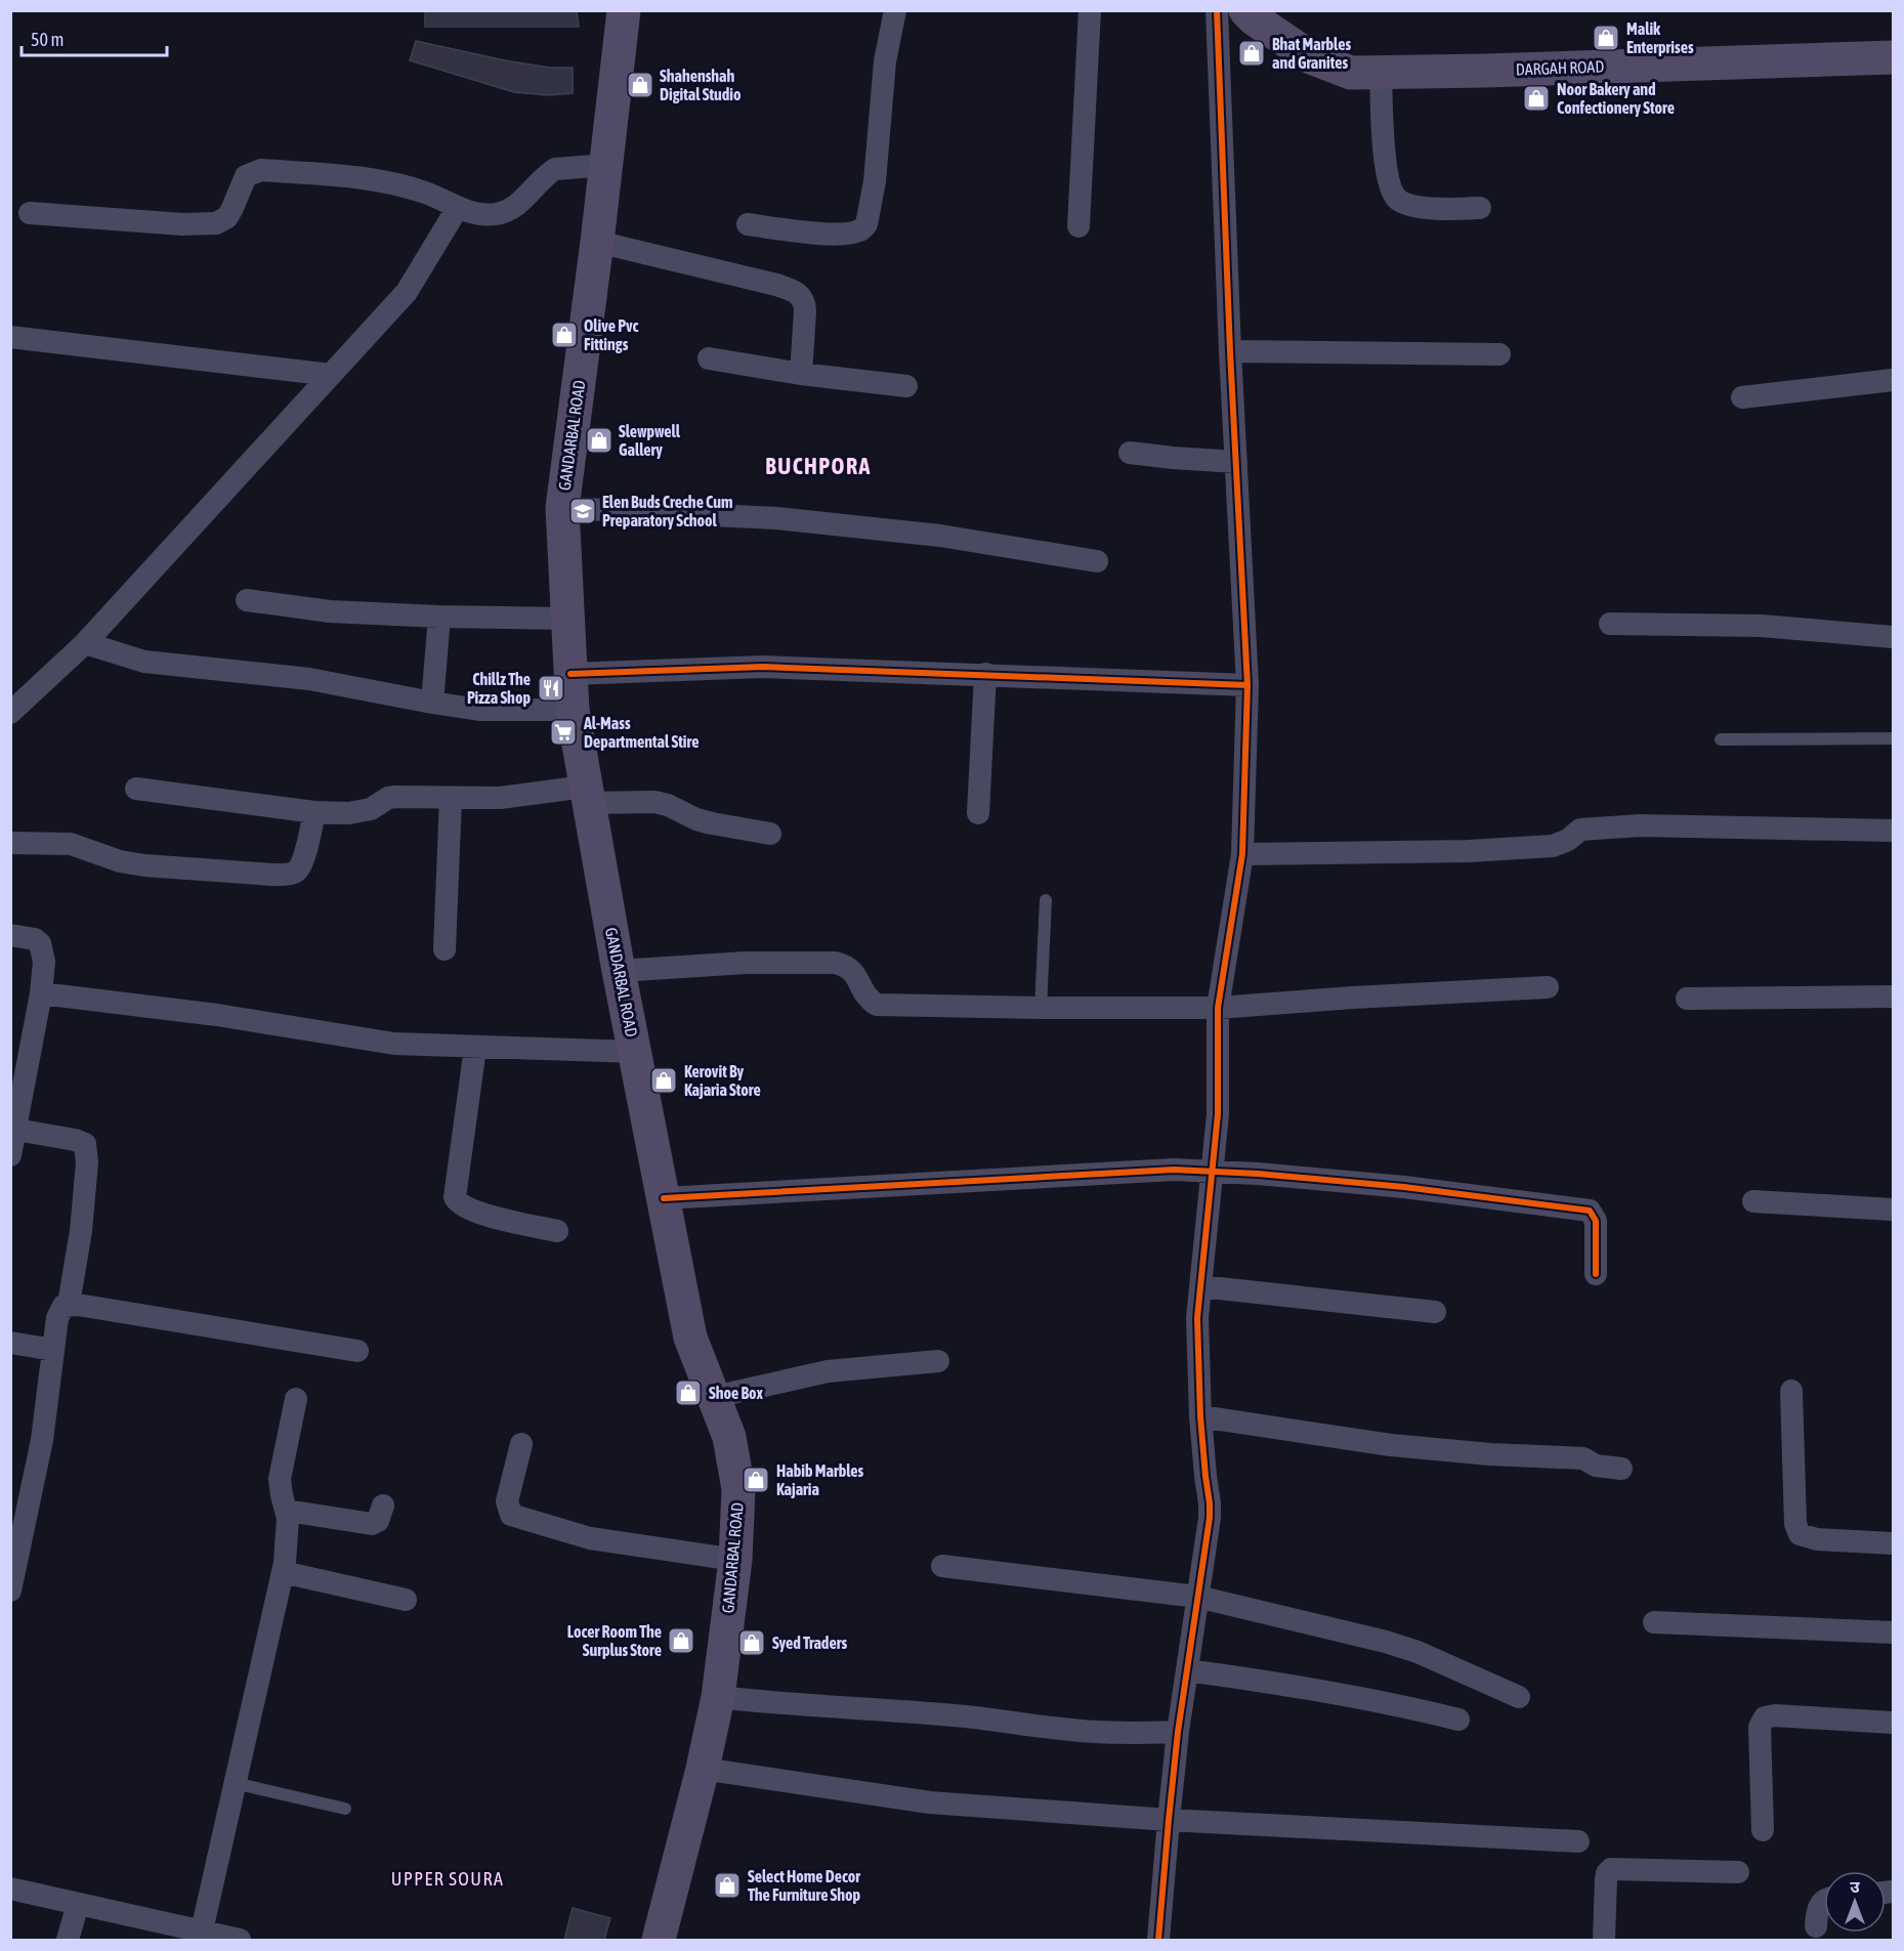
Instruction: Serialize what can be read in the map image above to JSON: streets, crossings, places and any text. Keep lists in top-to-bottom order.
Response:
{
  "streets": {
    "main road": ["DARGAH ROAD", "GANDARBAL ROAD"]
  },
  "districts": ["BUCHPORA", "UPPER SOURA"],
  "places": {
    "shop": [
      "Malik Enterprises",
      "Bhat Marbles and Granites",
      "Shahenshah Digital Studio",
      "Noor Bakery and Confectionery Store",
      "Olive Pvc Fittings",
      "Slewpwell Gallery",
      "Kerovit By Kajaria Store",
      "Shoe Box",
      "Habib Marbles Kajaria",
      "Locer Room The Surplus Store",
      "Syed Traders",
      "Select Home Decor The Furniture Shop"
    ],
    "school or university": ["Elen Buds Creche Cum Preparatory School"],
    "restaurant": ["Chillz The Pizza Shop"],
    "supermarket": ["Al-Mass Departmental Stire"]
  },
  "scale_bar": "50 m",
  "north": "top"
}
